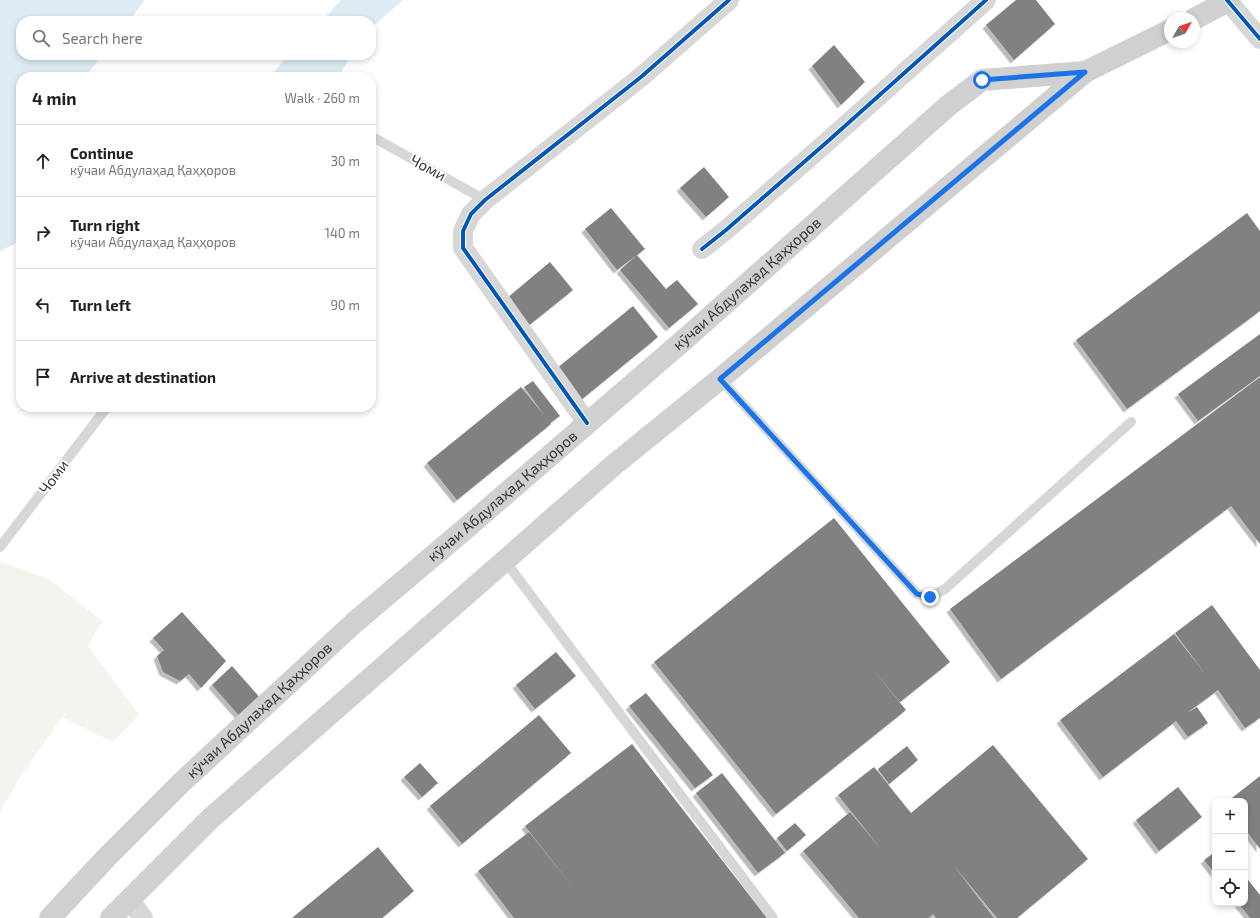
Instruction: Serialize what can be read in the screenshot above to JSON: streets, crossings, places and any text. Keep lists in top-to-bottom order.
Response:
{
  "streets": {
    "main road": ["кӯчаи Абдулаҳад Қаҳҳоров"],
    "lane": ["Чоми"]
  },
  "north": "top right",
  "page": {
    "search": "Search here",
    "heading": ["4 min", "Walk · 260 m"],
    "list": [
      ["Continue", "кӯчаи Абдулаҳад Қаҳҳоров", "30 m"],
      ["Turn right", "кӯчаи Абдулаҳад Қаҳҳоров", "140 m"],
      ["Turn left", "90 m"],
      "Arrive at destination"
    ],
    "map_buttons": ["+", "−"]
  }
}
